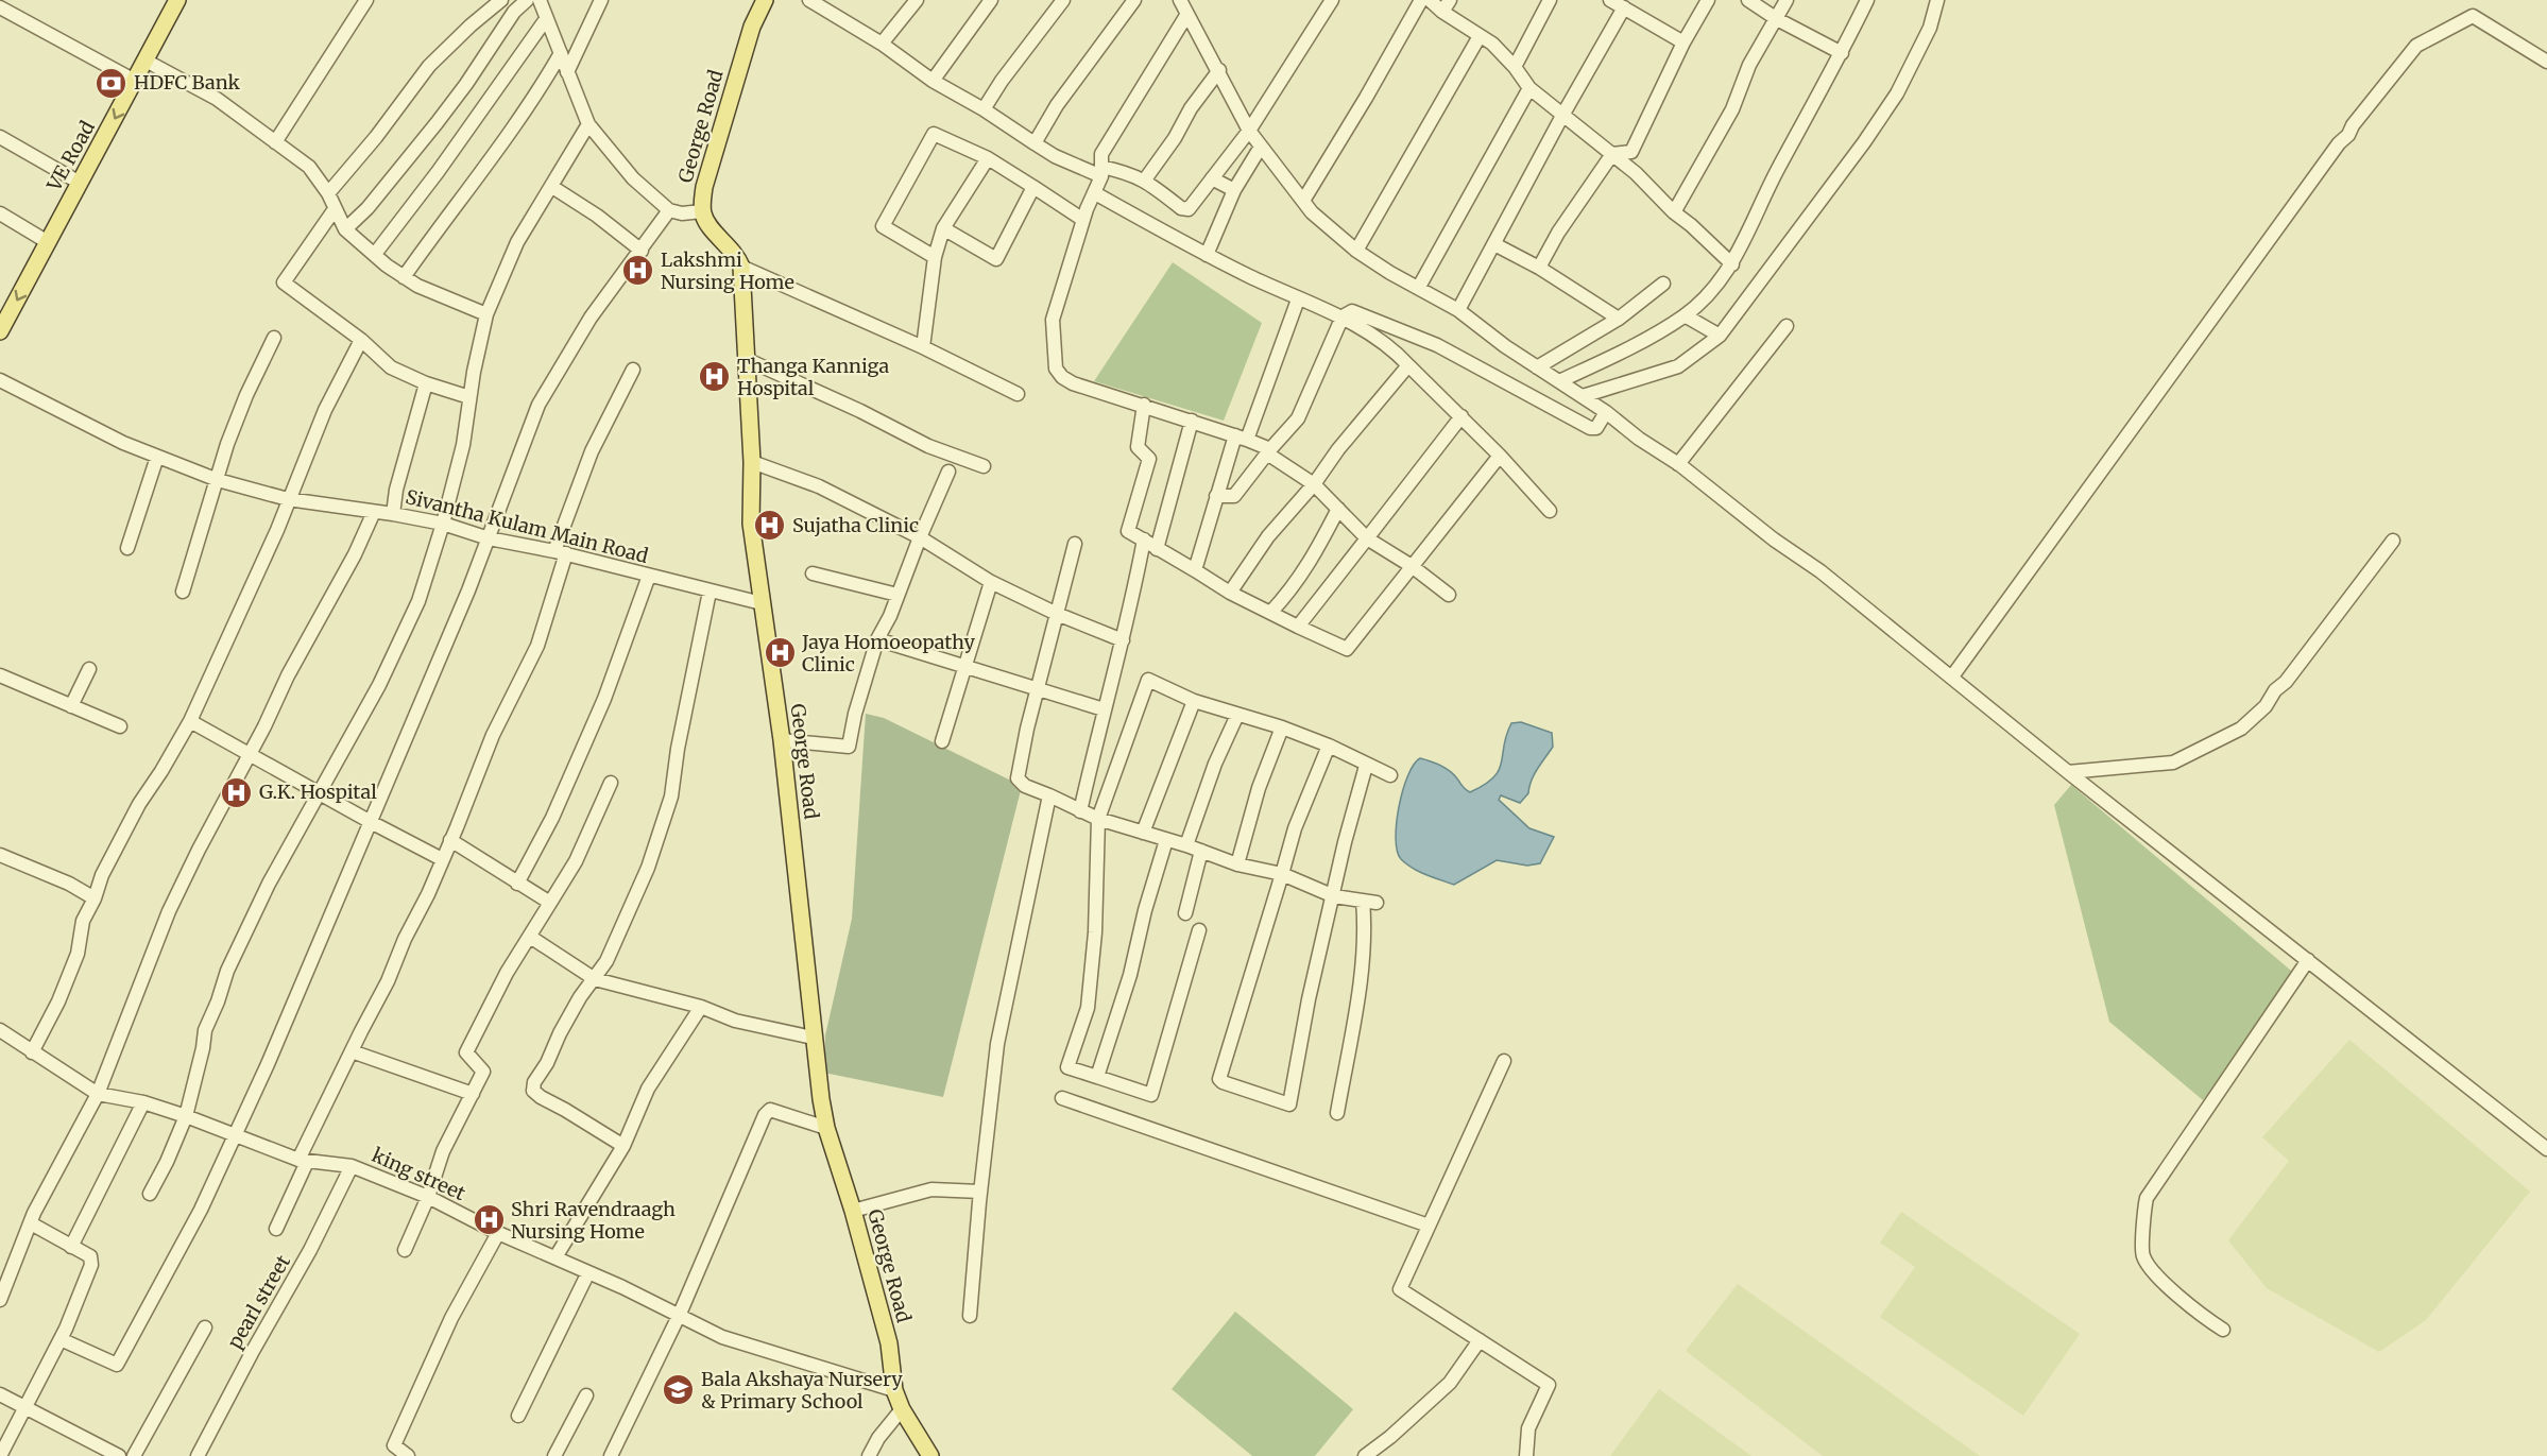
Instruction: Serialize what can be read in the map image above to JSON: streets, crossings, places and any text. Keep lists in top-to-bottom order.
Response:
{
  "streets": {
    "main road": ["George Road", "VE Road"],
    "street": ["Sivantha Kulam Main Road", "king street", "pearl street"]
  },
  "crossings": [
    ["George Road", "Sivantha Kulam Main Road"],
    ["George Road", "king street"],
    ["king street", "pearl street"]
  ],
  "one_way": ["VE Road"],
  "places": {
    "bank": ["HDFC Bank"],
    "hospital": [
      "Lakshmi Nursing Home",
      "Thanga Kanniga Hospital",
      "Sujatha Clinic",
      "Jaya Homoeopathy Clinic",
      "G.K. Hospital",
      "Shri Ravendraagh Nursing Home"
    ],
    "school or university": ["Bala Akshaya Nursery & Primary School"]
  }
}
